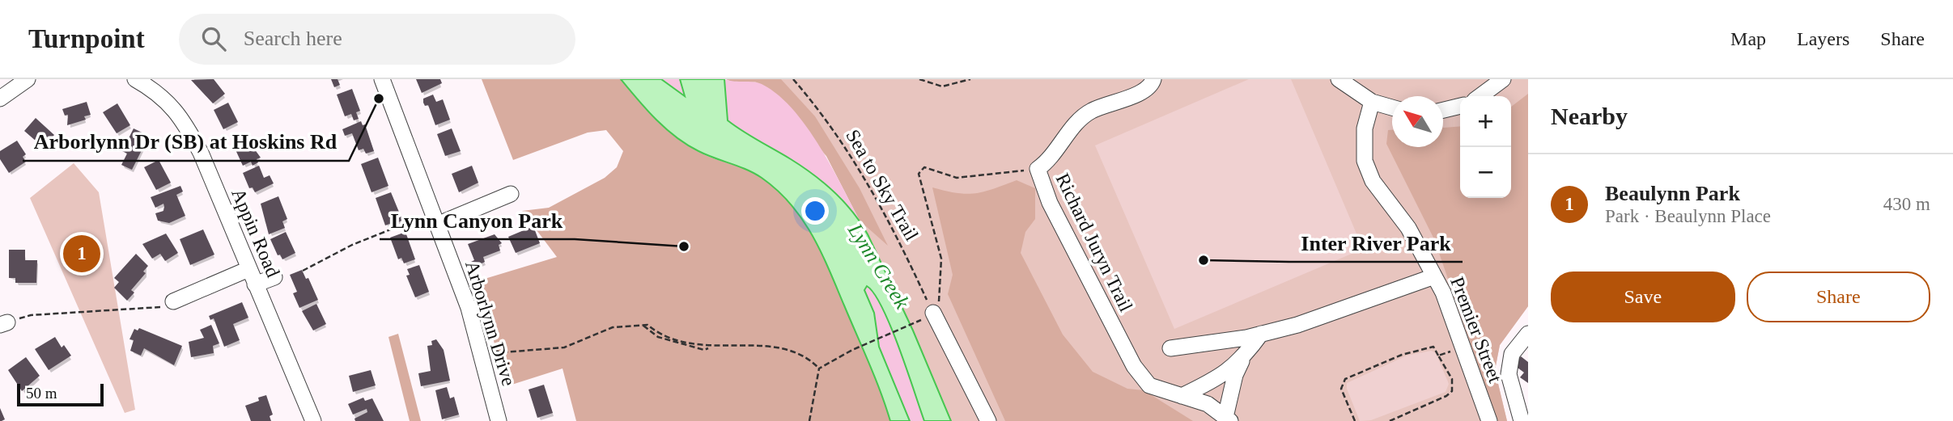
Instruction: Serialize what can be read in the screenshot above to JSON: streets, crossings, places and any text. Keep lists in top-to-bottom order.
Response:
{
  "streets": {
    "street": [
      "Appin Road",
      "Richard Juryn Trail",
      "Arborlynn Drive",
      "Premier Street"
    ],
    "path": ["Sea to Sky Trail"]
  },
  "water": ["Lynn Creek"],
  "places": ["Arborlynn Dr (SB) at Hoskins Rd", "Lynn Canyon Park", "Inter River Park"],
  "scale_bar": "50 m",
  "north": "top left",
  "page": {
    "header": "Turnpoint",
    "search": "Search here",
    "nav": ["Map", "Layers", "Share"],
    "heading": "Nearby",
    "map_buttons": ["+", "−"],
    "list": [
      {
        "mark": "1",
        "name": "Beaulynn Park",
        "note": "Park · Beaulynn Place",
        "value": "430 m"
      }
    ],
    "pins": "1",
    "buttons": ["Save", "Share"],
    "scale": "50 m"
  }
}
